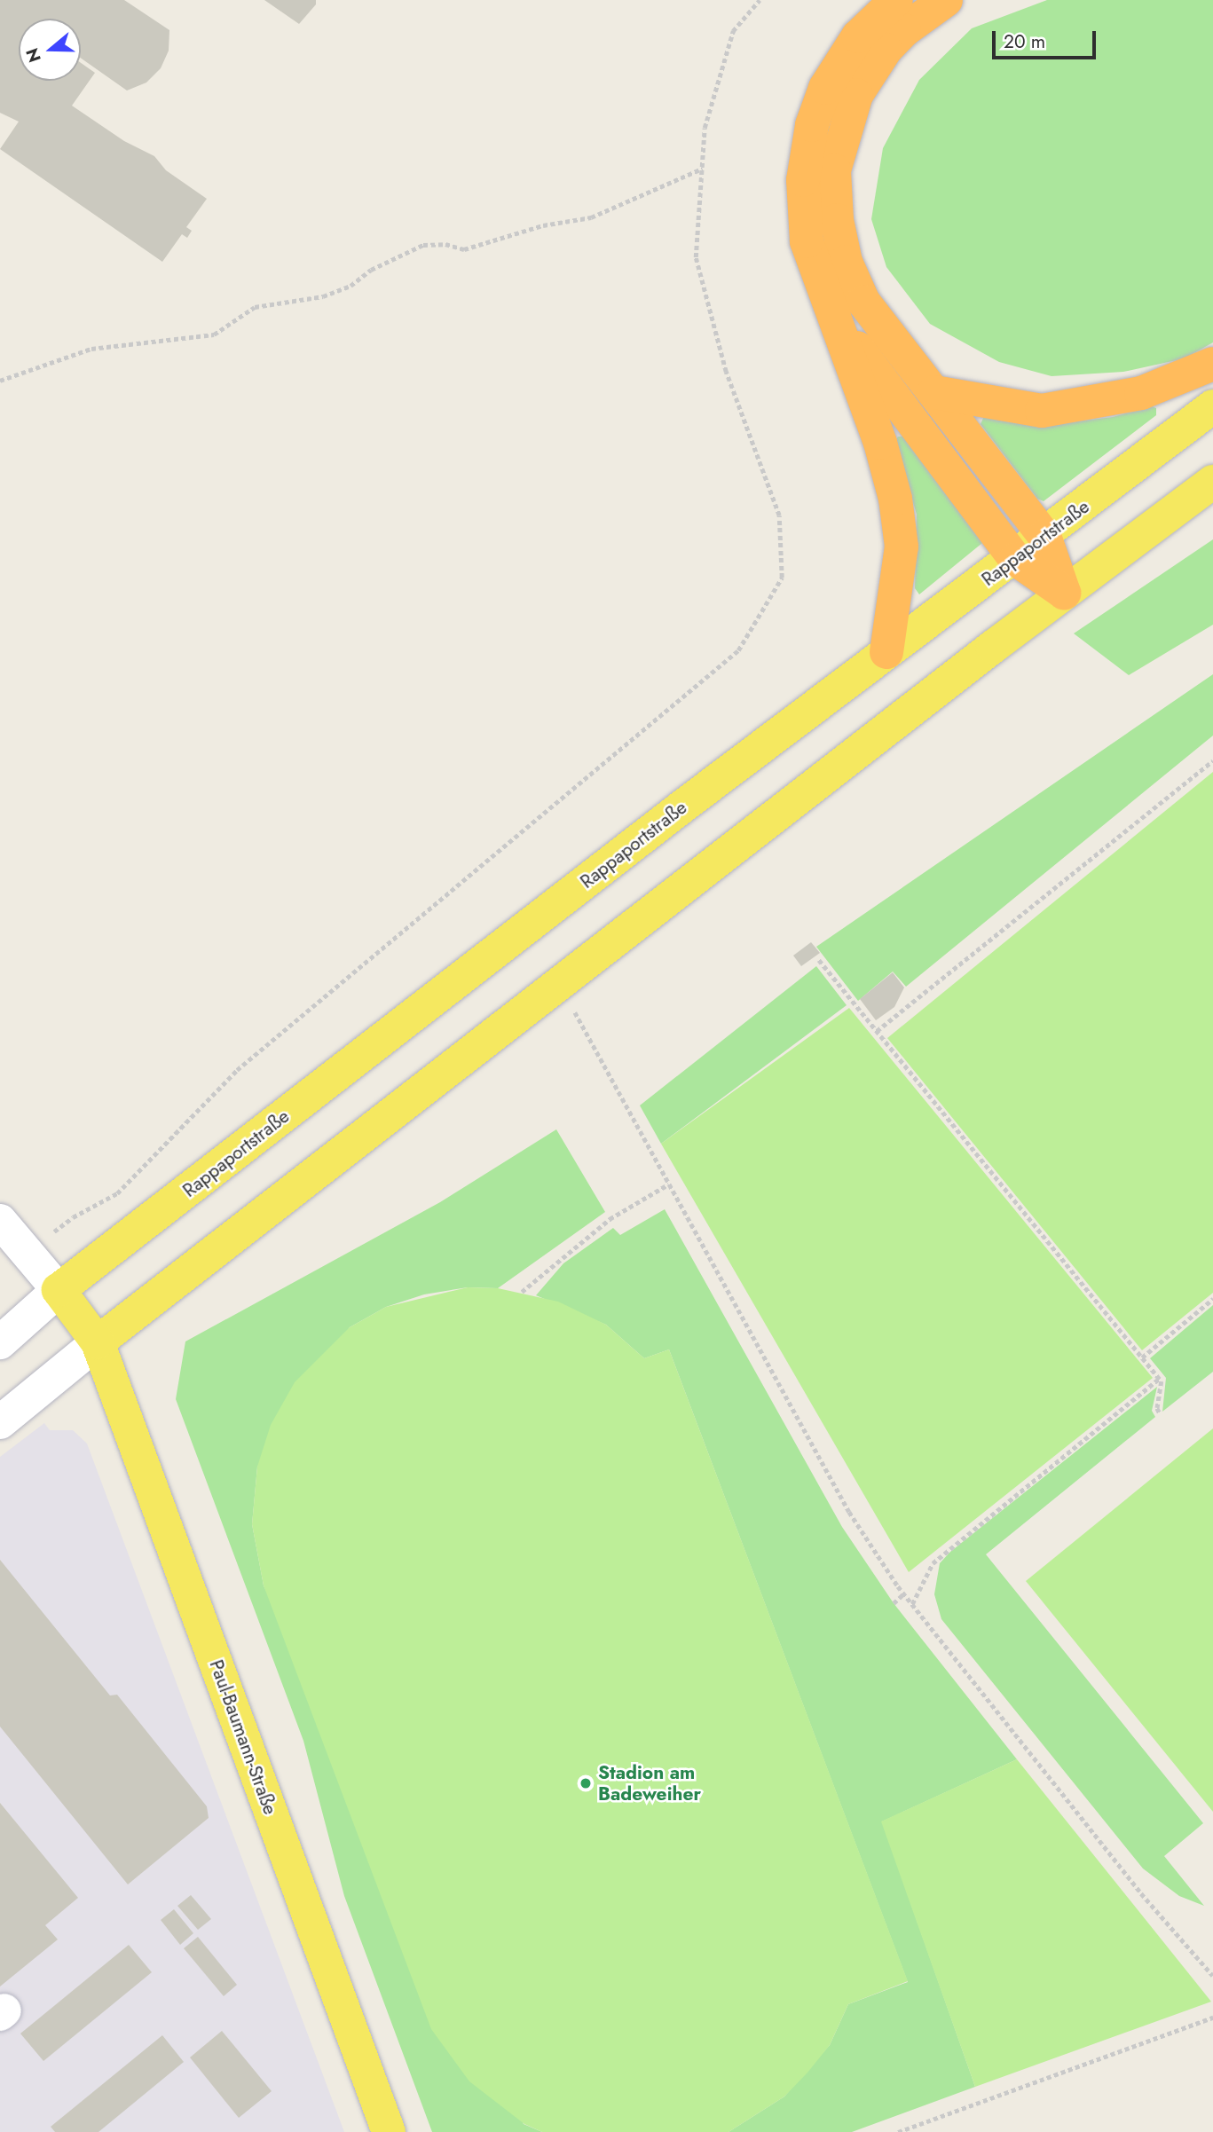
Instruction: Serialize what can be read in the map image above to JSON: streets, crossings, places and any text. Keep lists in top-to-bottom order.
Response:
{
  "streets": {
    "main road": ["Rappaportstraße", "Paul-Baumann-Straße"]
  },
  "crossings": [
    ["Rappaportstraße", "Paul-Baumann-Straße"]
  ],
  "places": ["Stadion am Badeweiher"],
  "scale_bar": "20 m",
  "north": "left"
}
